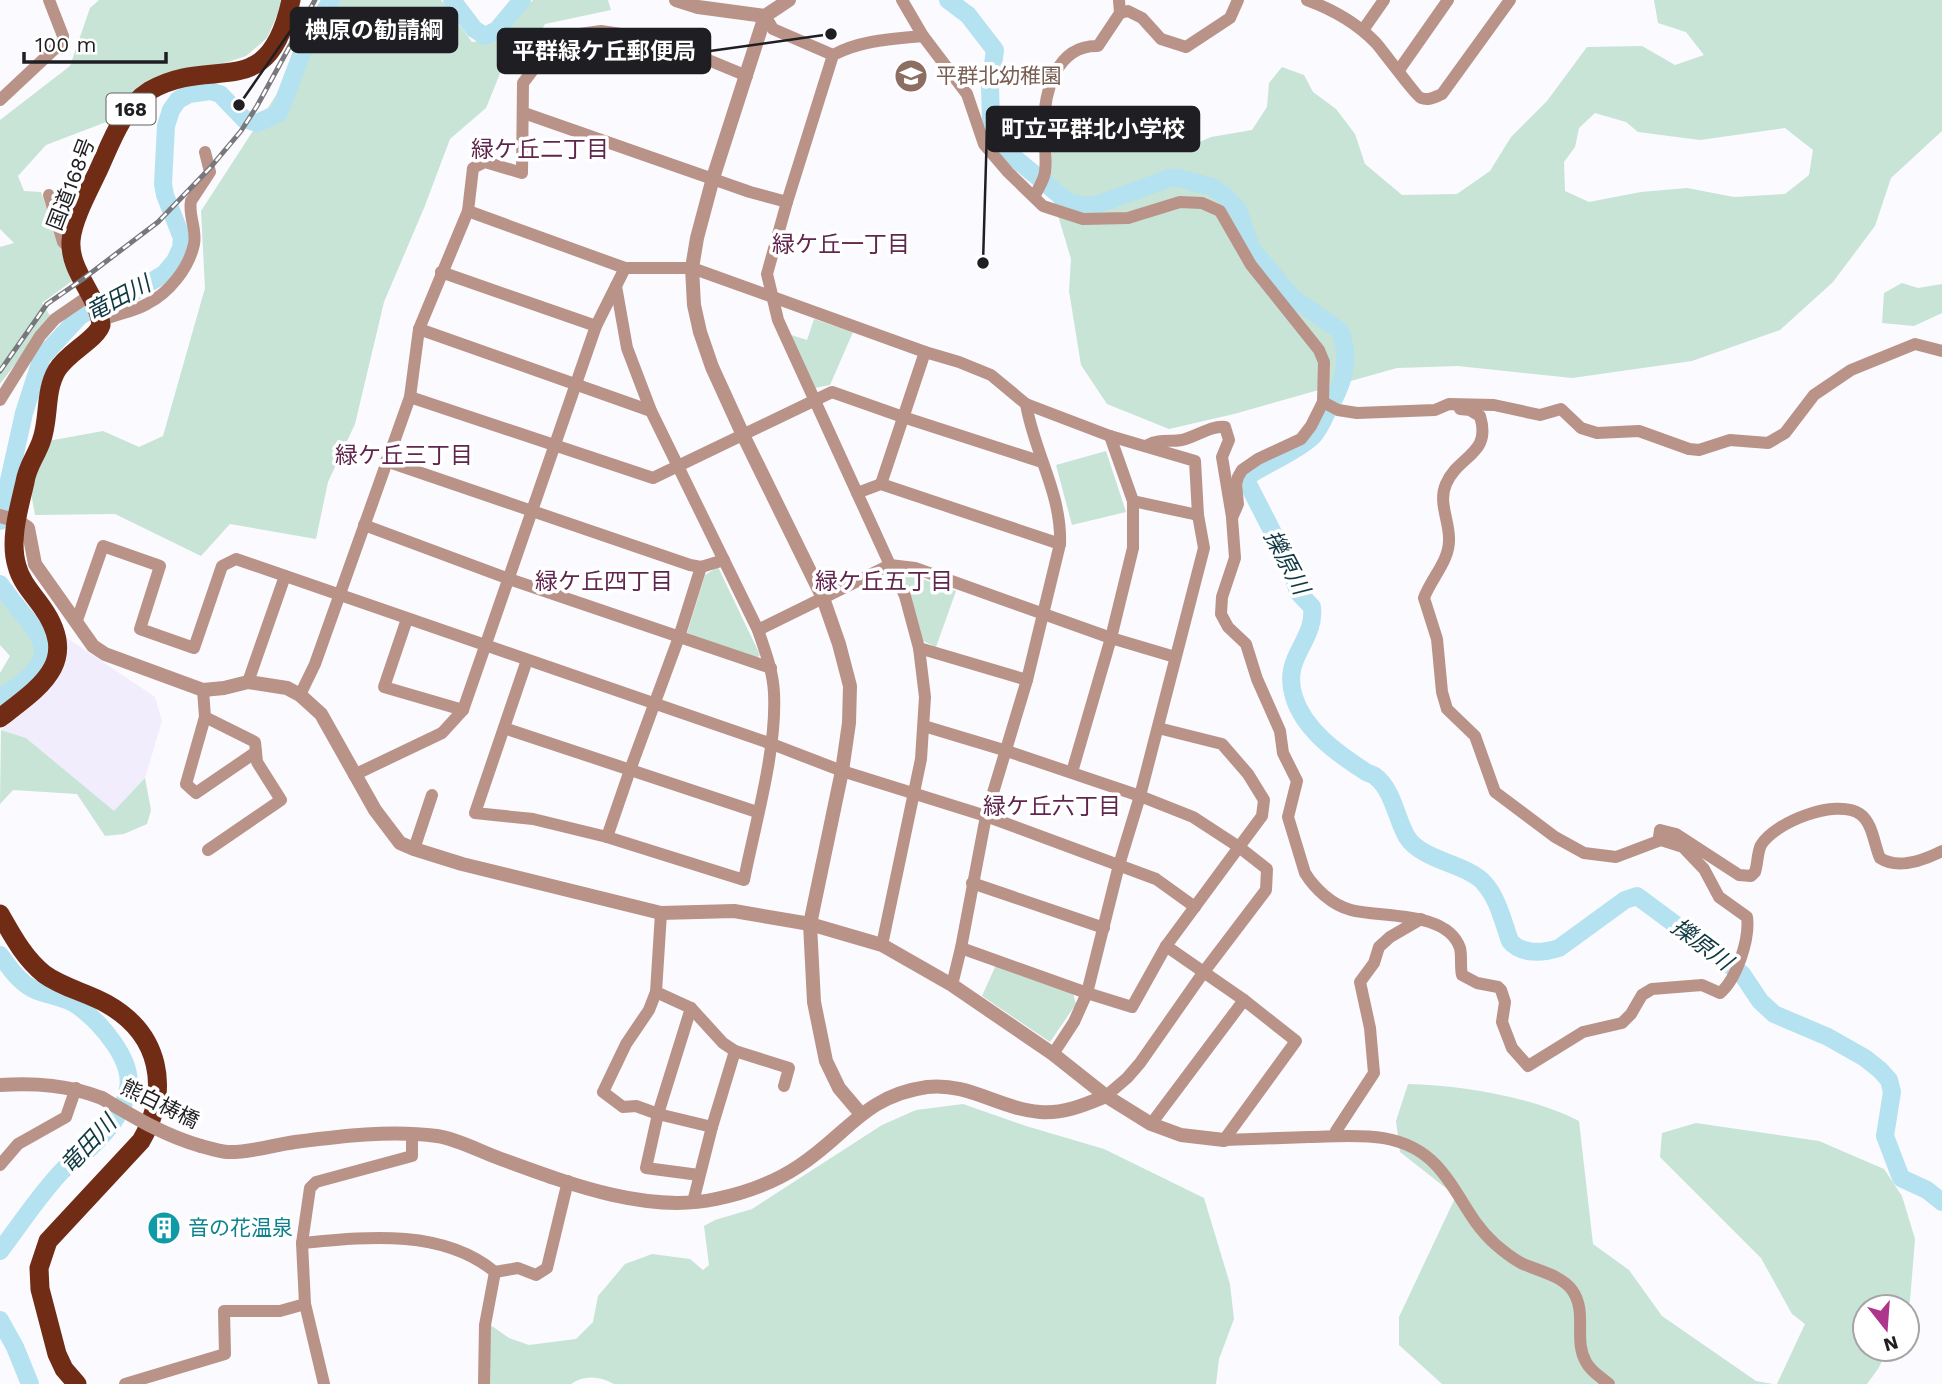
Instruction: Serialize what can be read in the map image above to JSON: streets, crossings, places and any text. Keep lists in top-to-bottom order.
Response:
{
  "streets": {
    "highway": ["168", "国道168号"],
    "street": ["熊白梼橋"]
  },
  "districts": [
    "緑ケ丘二丁目",
    "緑ケ丘一丁目",
    "緑ケ丘三丁目",
    "緑ケ丘四丁目",
    "緑ケ丘五丁目",
    "緑ケ丘六丁目"
  ],
  "water": ["竜田川", "擽原川"],
  "places": {
    "other": ["平群緑ケ丘郵便局", "椣原の勧請綱", "町立平群北小学校"],
    "school or university": ["平群北幼稚園"],
    "building": ["音の花温泉"]
  },
  "scale_bar": "100 m",
  "north": "bottom"
}
